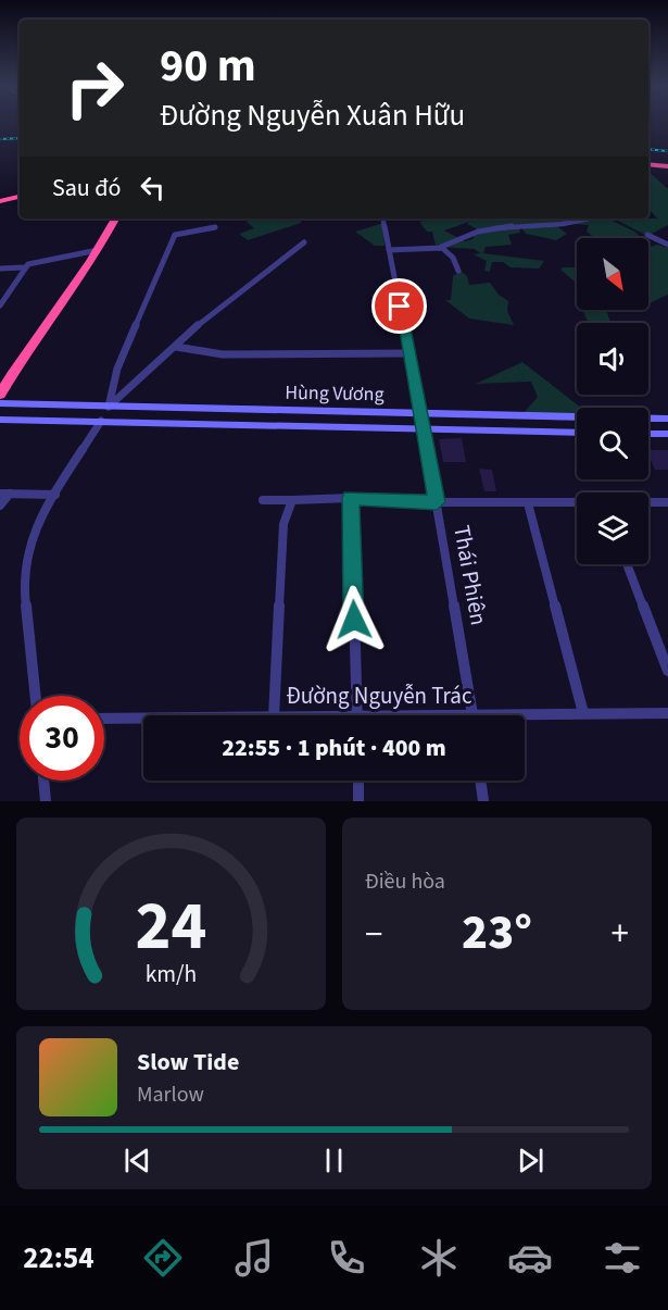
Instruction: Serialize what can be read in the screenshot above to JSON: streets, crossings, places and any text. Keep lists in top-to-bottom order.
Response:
{
  "streets": {
    "main road": ["Hùng Vương"],
    "street": ["Thái Phiên", "Đường Nguyễn Trác"]
  },
  "crossings": [
    ["Hùng Vương", "Thái Phiên"]
  ],
  "north": "bottom right",
  "page": {
    "turn": ["90 m", "Đường Nguyễn Xuân Hữu"],
    "then": "Sau đó",
    "limit": "30",
    "trip": "22:55 · 1 phút · 400 m",
    "tile": "Điều hòa",
    "heat": ["−", "23°", "+"],
    "song": ["Slow Tide", "Marlow"],
    "tabs": "22:54",
    "gauge": ["24", "km/h"]
  }
}
